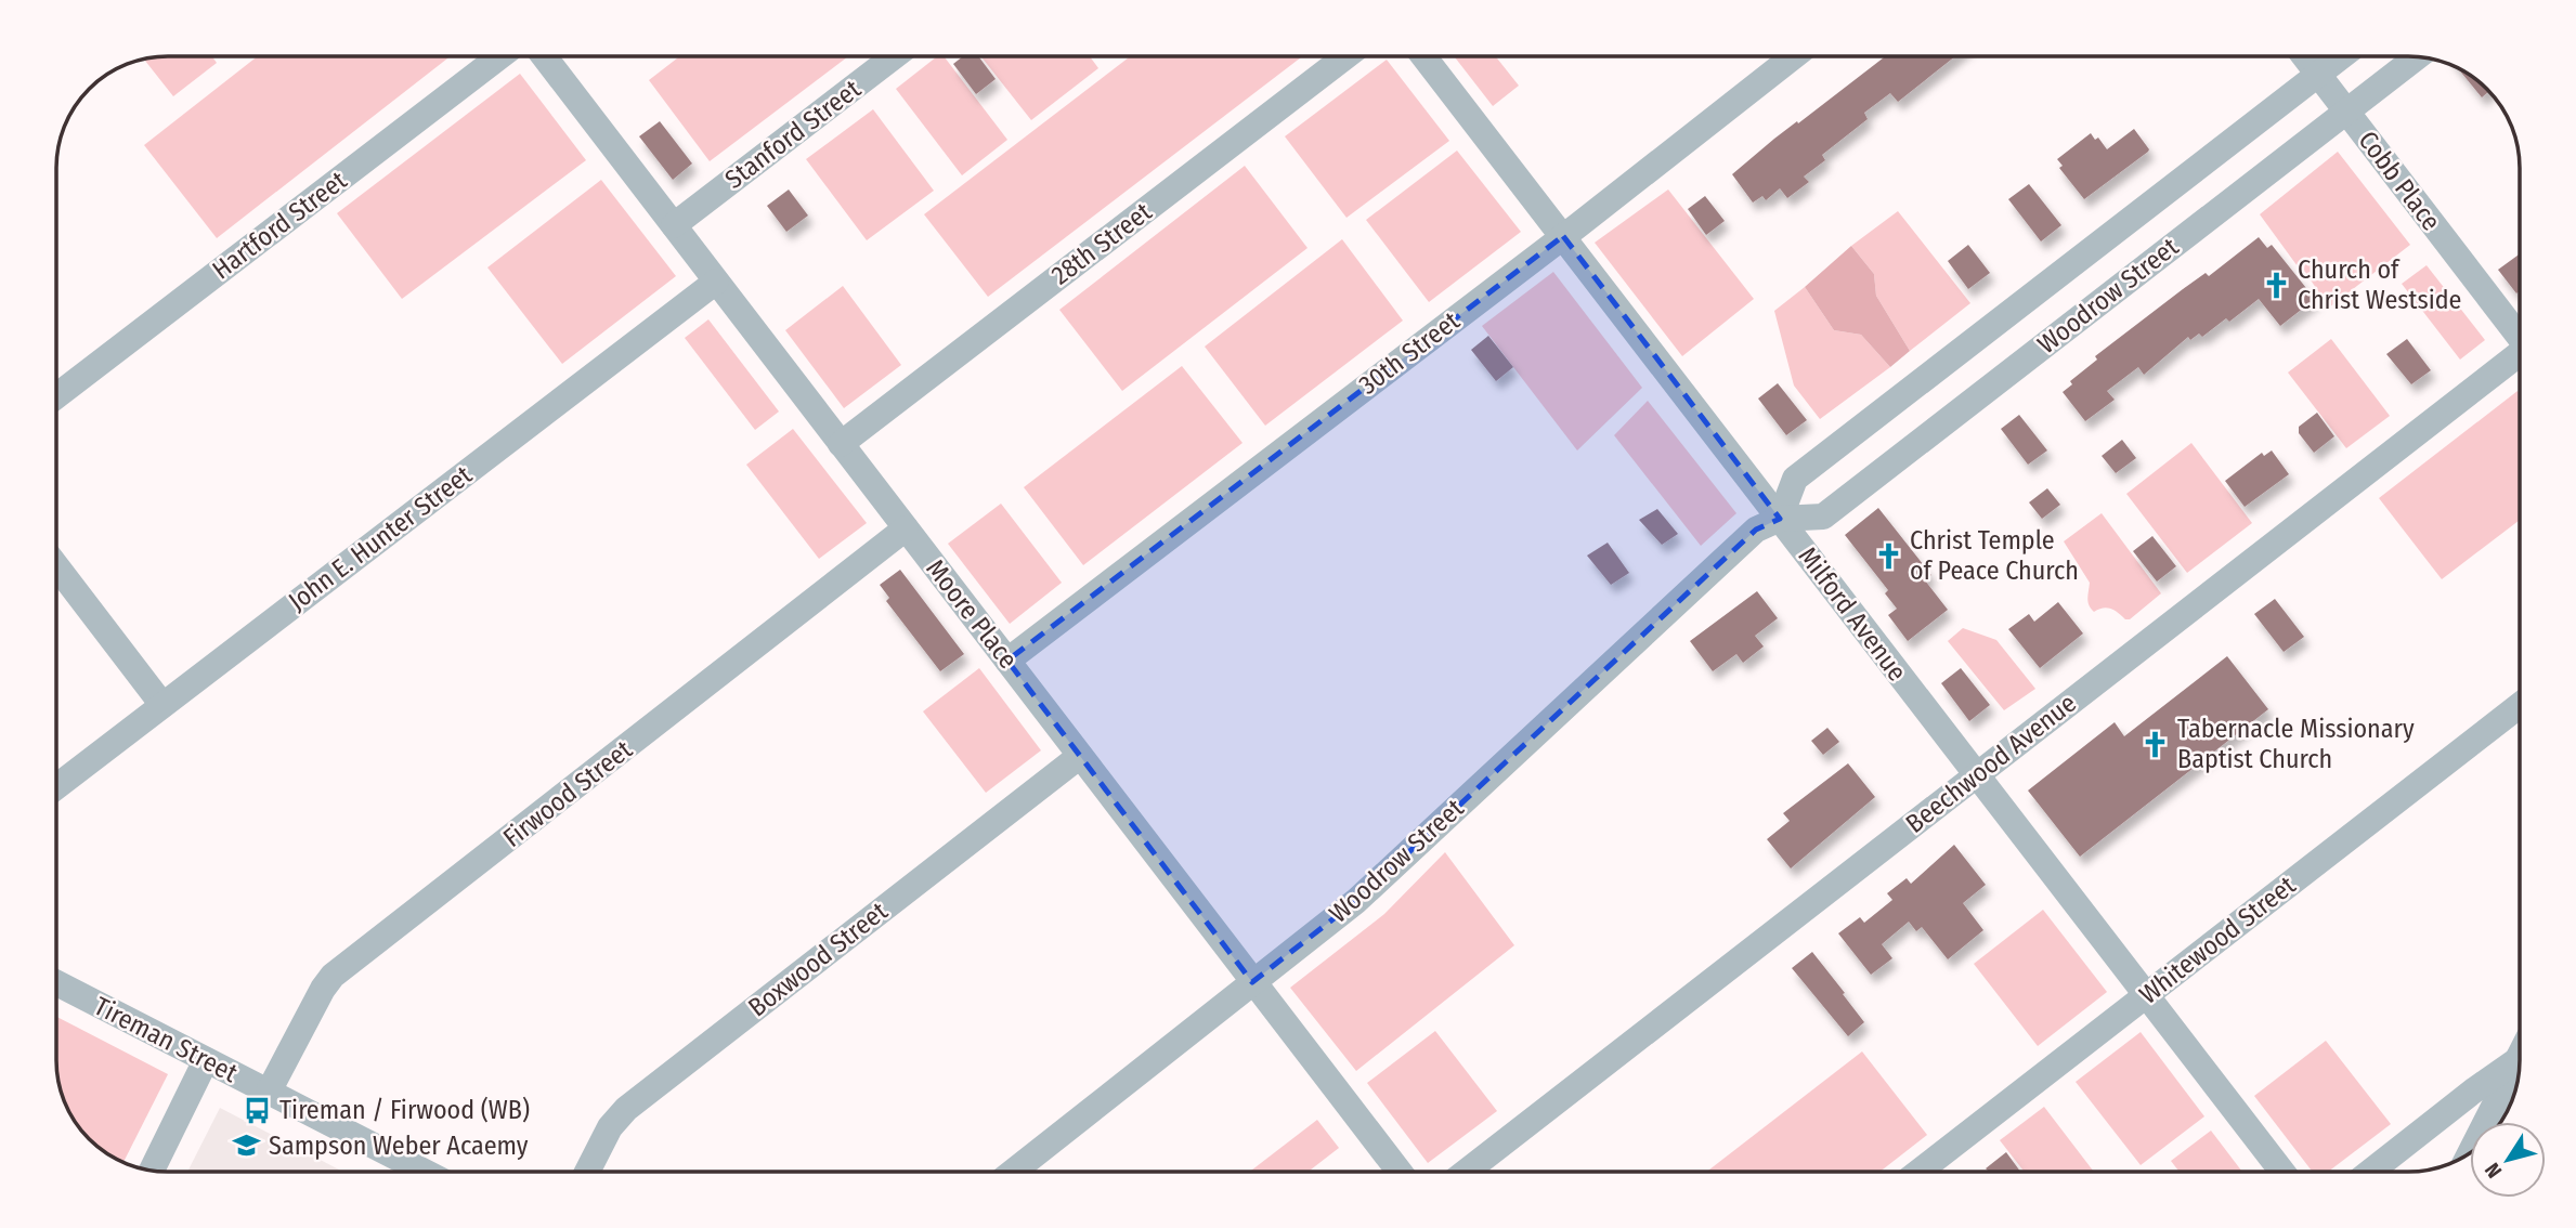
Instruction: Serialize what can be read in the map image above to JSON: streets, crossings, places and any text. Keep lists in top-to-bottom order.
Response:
{
  "streets": {
    "street": [
      "Stanford Street",
      "Cobb Place",
      "Hartford Street",
      "28th Street",
      "Woodrow Street",
      "30th Street",
      "John E. Hunter Street",
      "Moore Place",
      "Milford Avenue",
      "Beechwood Avenue",
      "Firwood Street",
      "Whitewood Street",
      "Boxwood Street",
      "Tireman Street"
    ]
  },
  "crossings": [
    ["Stanford Street", "Moore Place"],
    ["Cobb Place", "Woodrow Street"],
    ["28th Street", "Moore Place"],
    ["Woodrow Street", "Moore Place"],
    ["Woodrow Street", "Milford Avenue"],
    ["30th Street", "Moore Place"],
    ["30th Street", "Milford Avenue"],
    ["John E. Hunter Street", "Moore Place"],
    ["Moore Place", "Firwood Street"],
    ["Moore Place", "Boxwood Street"],
    ["Milford Avenue", "Beechwood Avenue"],
    ["Milford Avenue", "Whitewood Street"],
    ["Firwood Street", "Tireman Street"]
  ],
  "places": {
    "church": ["Church of Christ Westside", "Christ Temple of Peace Church", "Tabernacle Missionary Baptist Church"],
    "bus stop": ["Tireman / Firwood (WB)"],
    "school or university": ["Sampson Weber Acaemy"]
  },
  "north": "bottom left"
}
